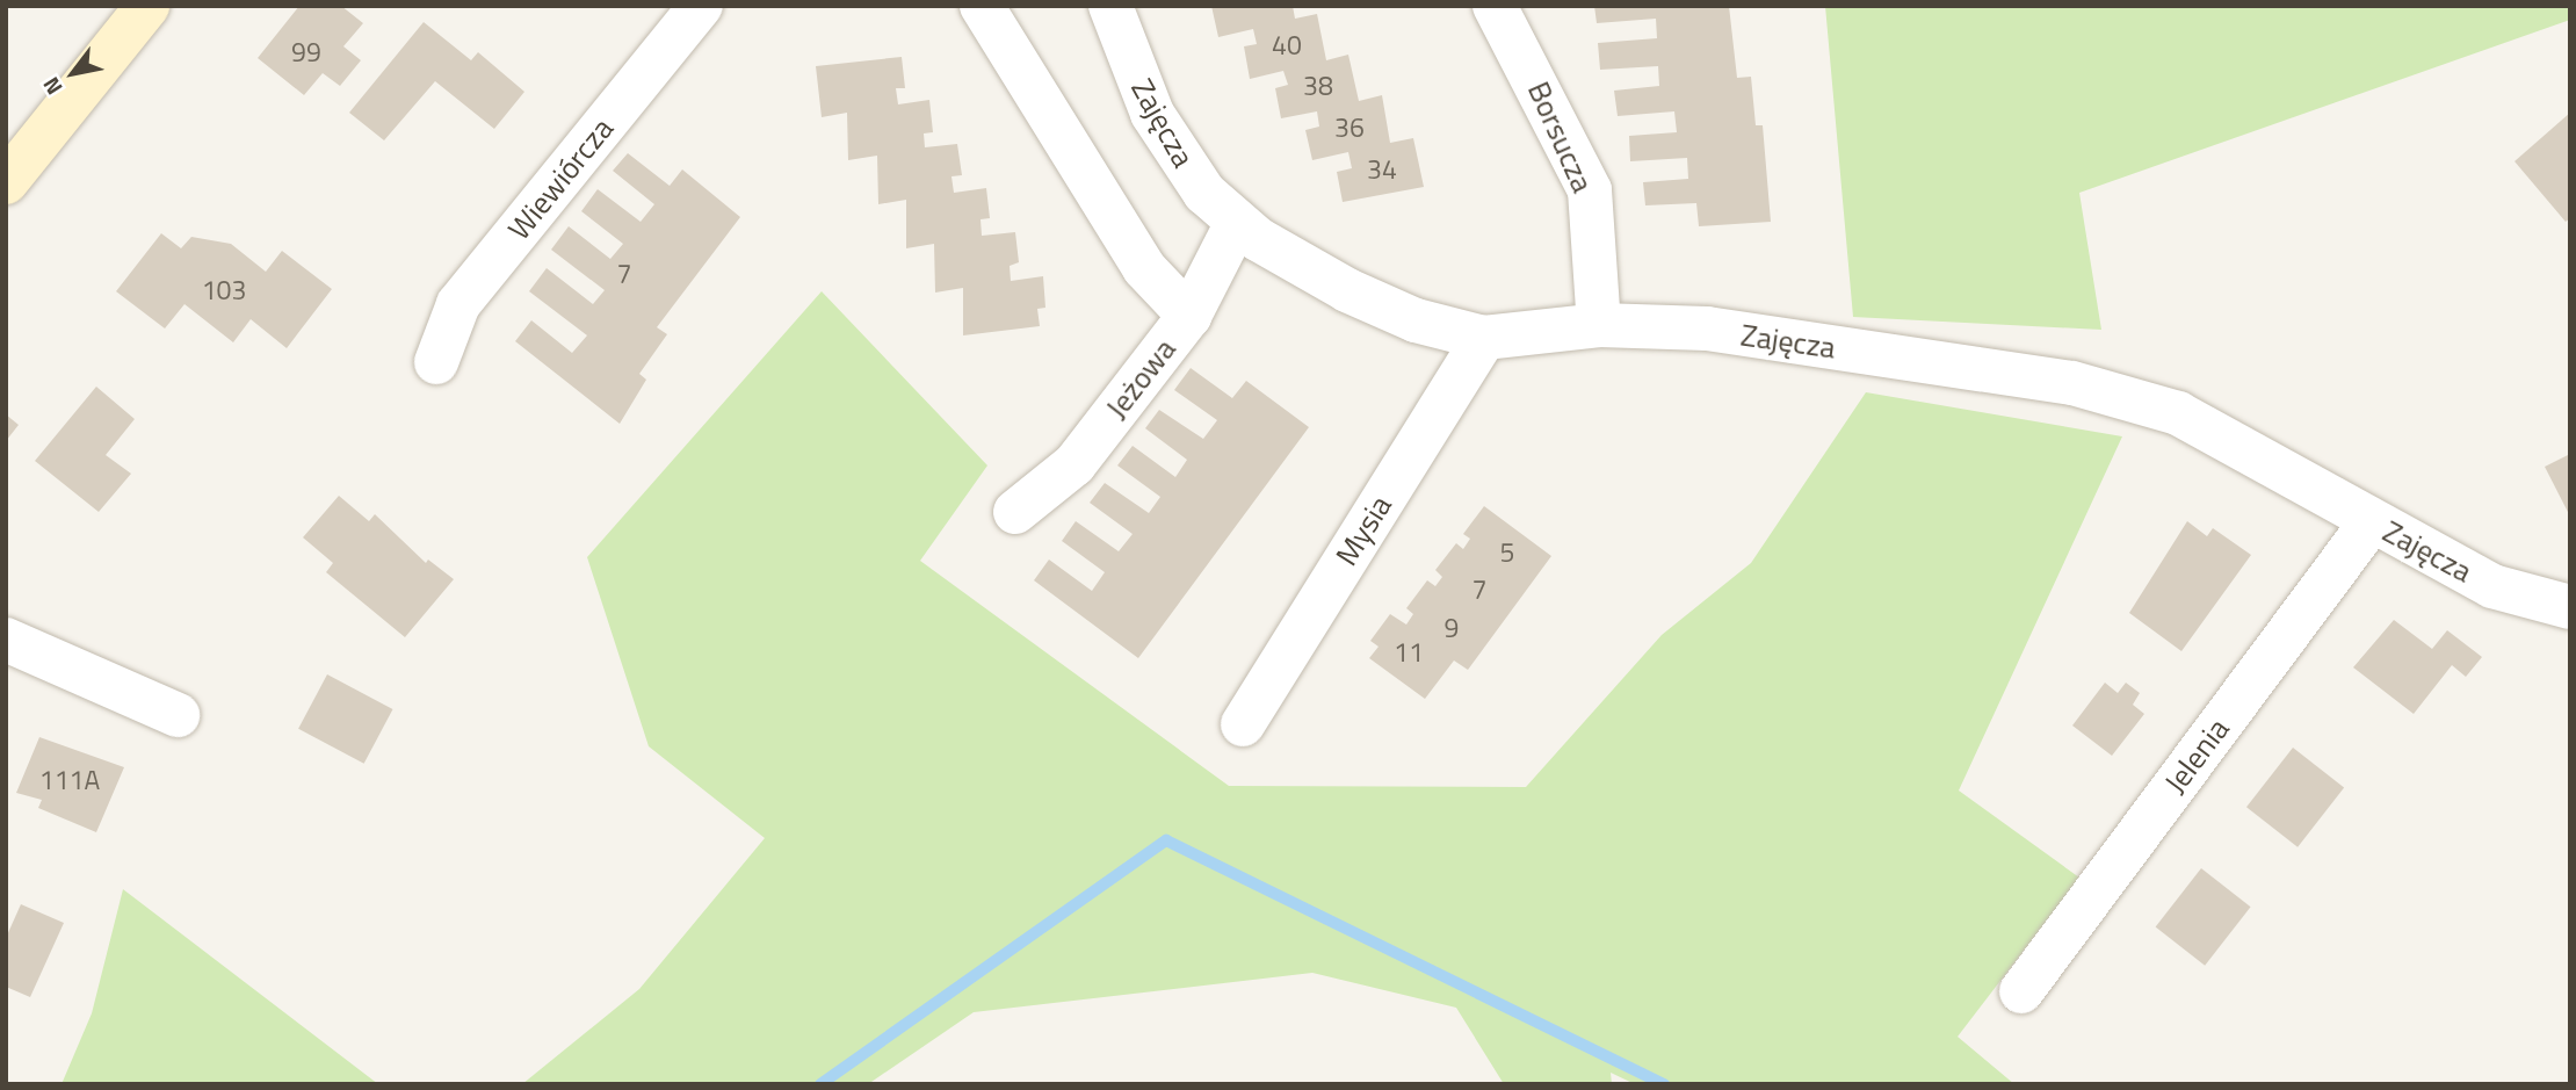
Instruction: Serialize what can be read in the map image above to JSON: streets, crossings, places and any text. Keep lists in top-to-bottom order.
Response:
{
  "streets": {
    "street": [
      "Zajęcza",
      "Borsucza",
      "Wiewiórcza",
      "Jeżowa",
      "Mysia",
      "Jelenia"
    ]
  },
  "crossings": [
    ["Zajęcza", "Borsucza"],
    ["Zajęcza", "Jeżowa"],
    ["Zajęcza", "Mysia"],
    ["Zajęcza", "Jelenia"]
  ],
  "house_numbers": [
    "40",
    "99",
    "38",
    "36",
    "34",
    "7",
    "103",
    "5",
    "7",
    "9",
    "11",
    "111A"
  ],
  "north": "bottom left"
}
